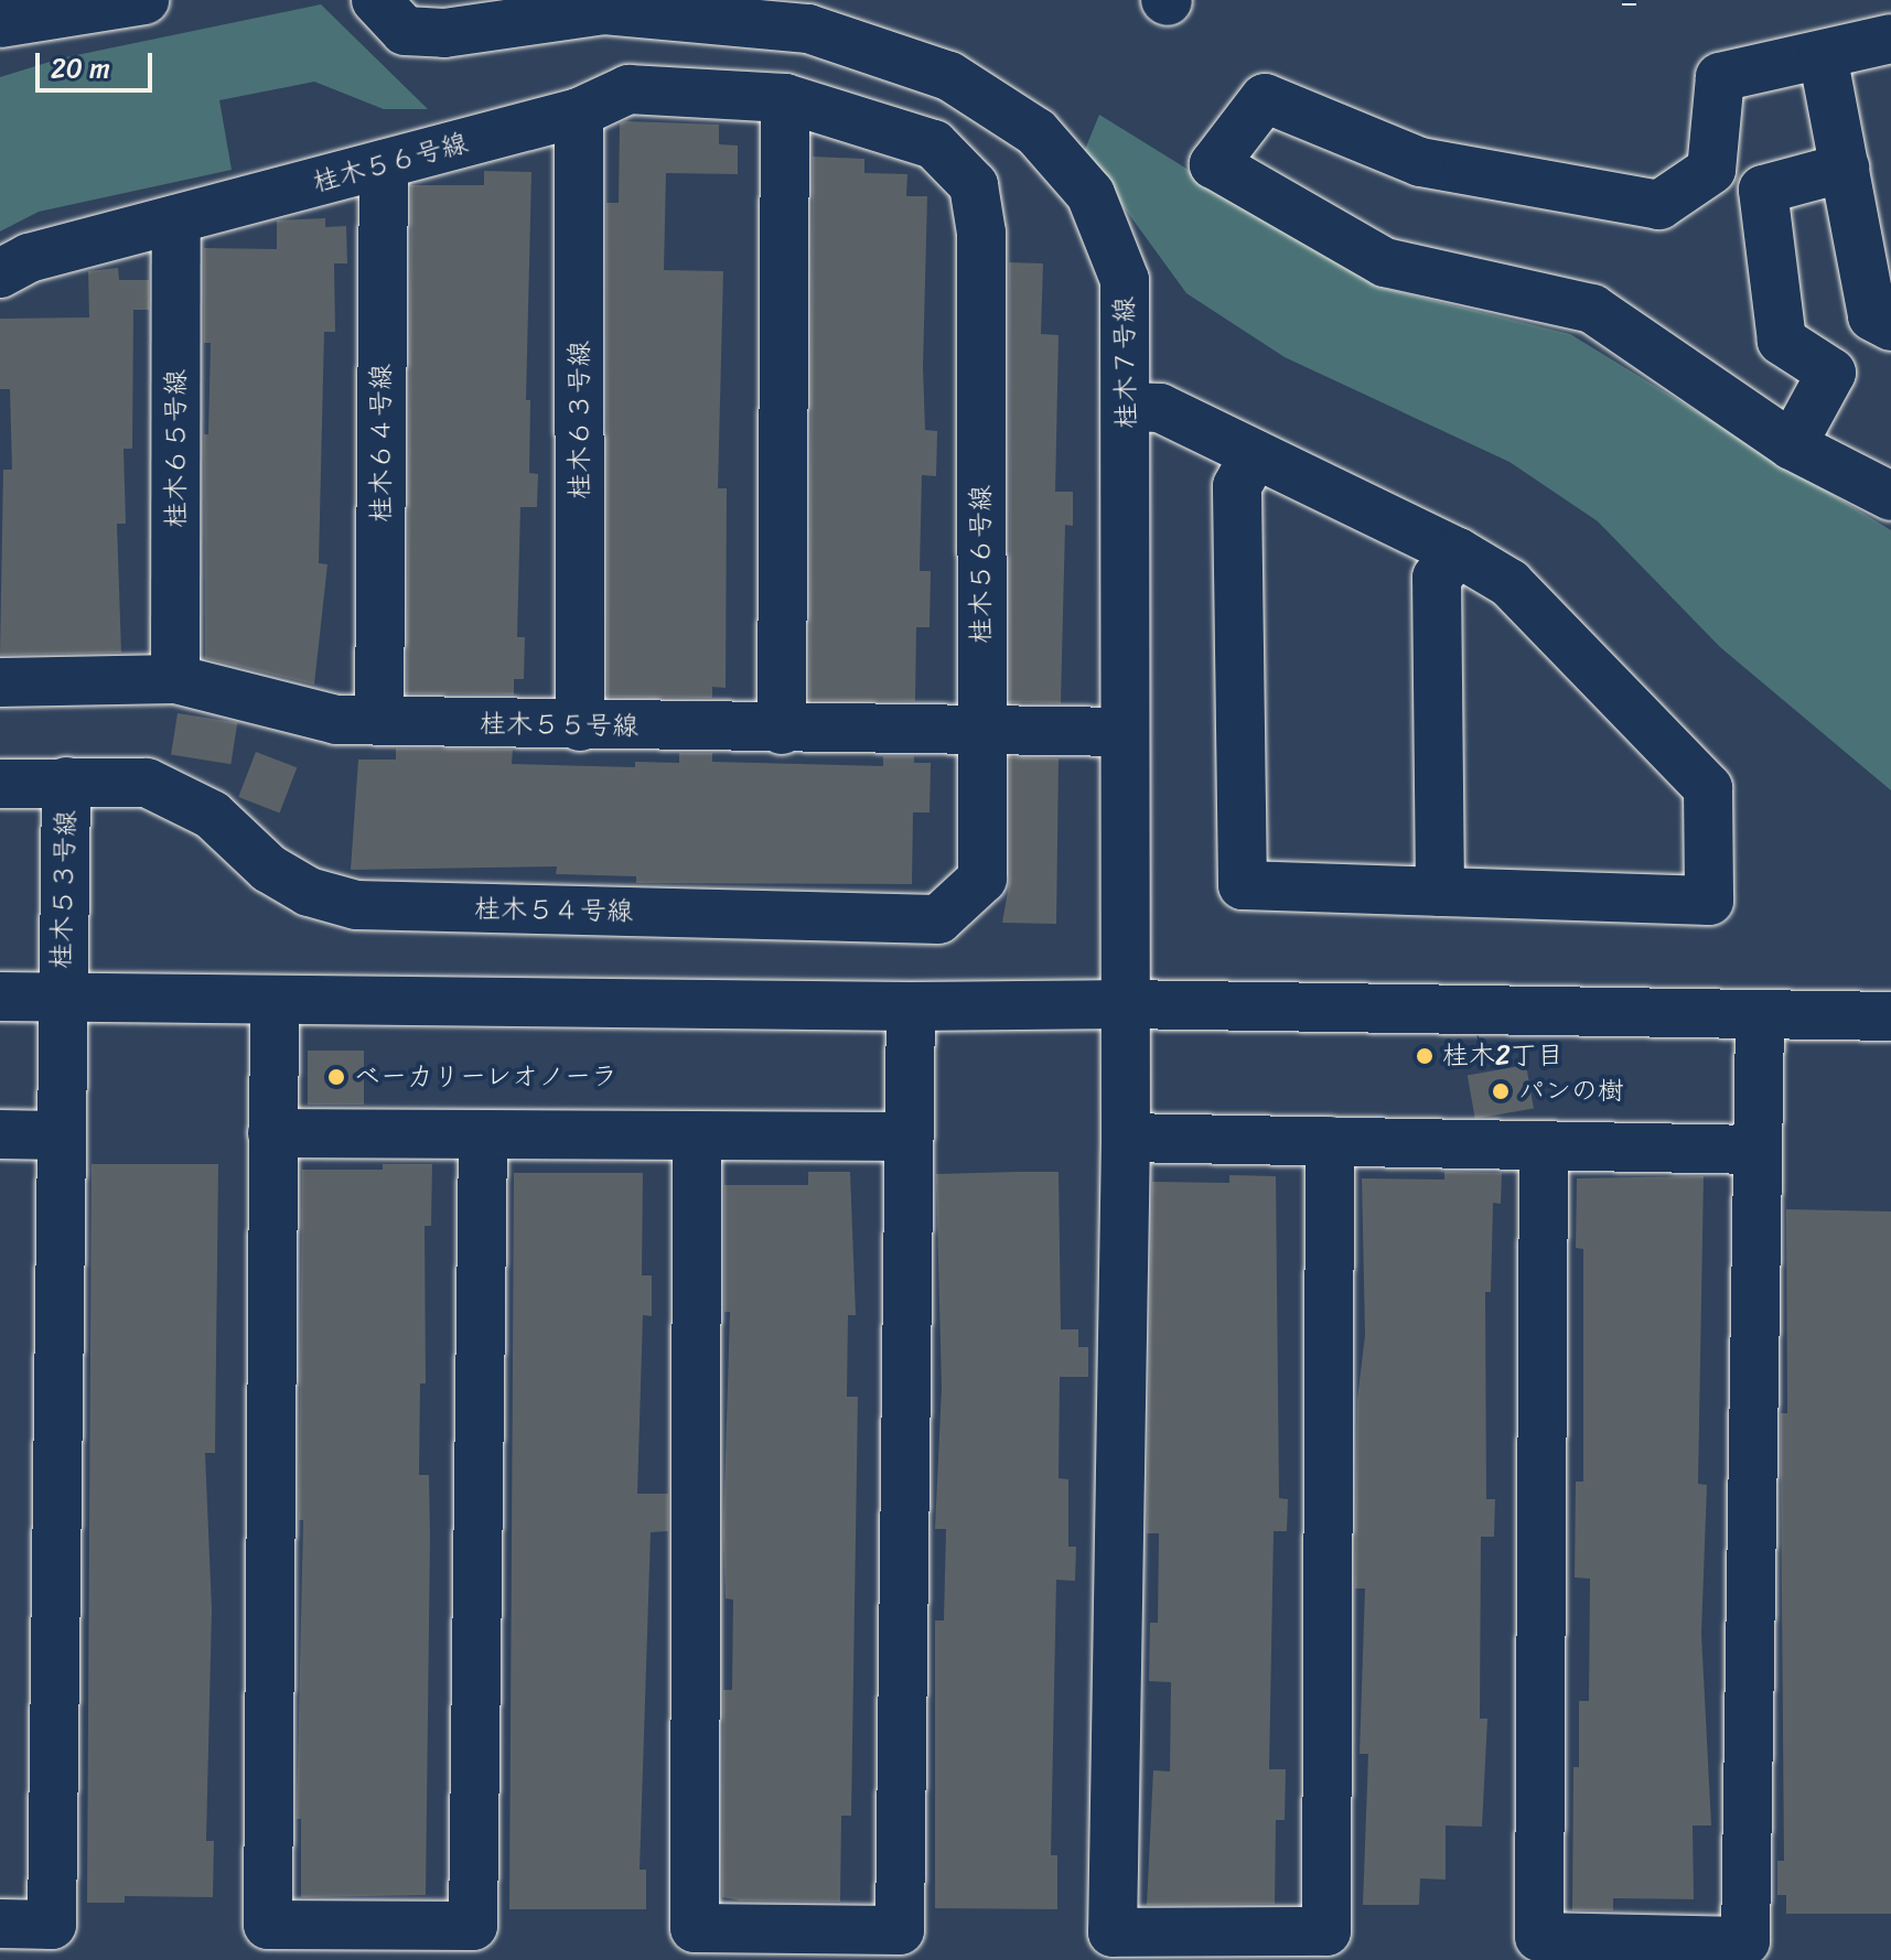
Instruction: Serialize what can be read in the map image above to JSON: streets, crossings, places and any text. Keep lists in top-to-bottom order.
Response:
{
  "streets": {
    "street": [
      "桂木５６号線",
      "桂木７号線",
      "桂木６３号線",
      "桂木６４号線",
      "桂木６５号線",
      "桂木５５号線",
      "桂木５３号線",
      "桂木５４号線"
    ]
  },
  "crossings": [
    ["桂木５６号線", "桂木６３号線"],
    ["桂木５６号線", "桂木６４号線"],
    ["桂木５６号線", "桂木６５号線"],
    ["桂木５６号線", "桂木５５号線"],
    ["桂木５６号線", "桂木５４号線"],
    ["桂木７号線", "桂木５５号線"],
    ["桂木６３号線", "桂木５５号線"],
    ["桂木６４号線", "桂木５５号線"],
    ["桂木６５号線", "桂木５５号線"],
    ["桂木５５号線", "桂木５４号線"],
    ["桂木５３号線", "桂木５４号線"]
  ],
  "places": ["桂木2丁目", "ベーカリーレオノーラ", "パンの樹"],
  "scale_bar": "20 m"
}
